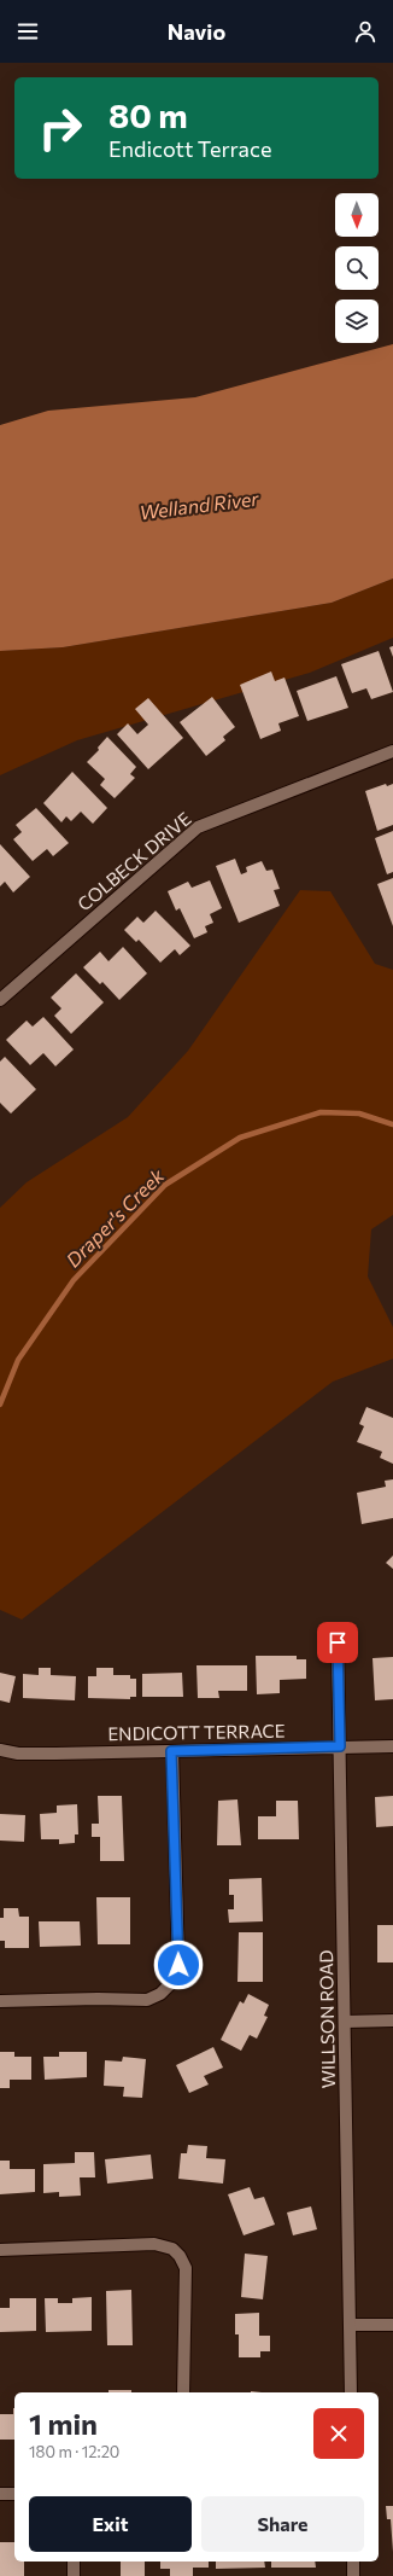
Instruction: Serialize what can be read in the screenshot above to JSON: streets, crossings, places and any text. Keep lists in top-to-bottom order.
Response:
{
  "streets": {
    "street": ["COLBECK DRIVE", "ENDICOTT TERRACE", "WILLSON ROAD"]
  },
  "crossings": [
    ["ENDICOTT TERRACE", "WILLSON ROAD"]
  ],
  "water": ["Welland River", "Draper's Creek"],
  "north": "bottom",
  "page": {
    "header": "Navio",
    "turn": ["80 m", "Endicott Terrace"],
    "heading": ["1 min", "180 m · 12:20"],
    "buttons": ["Exit", "Share"]
  }
}
